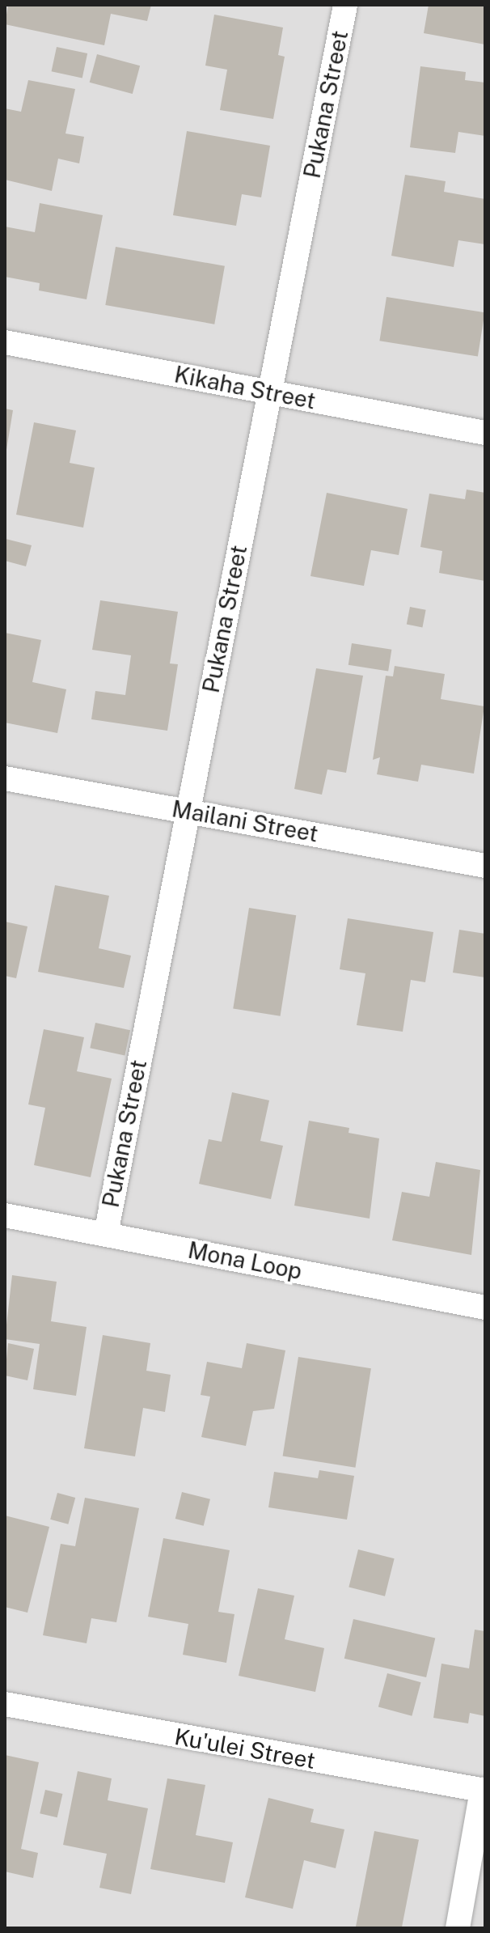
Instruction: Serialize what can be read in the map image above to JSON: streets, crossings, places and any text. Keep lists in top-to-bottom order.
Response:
{
  "streets": {
    "street": [
      "Pukana Street",
      "Kikaha Street",
      "Mailani Street",
      "Mona Loop",
      "Ku'ulei Street"
    ]
  },
  "crossings": [
    ["Pukana Street", "Kikaha Street"],
    ["Pukana Street", "Mailani Street"],
    ["Pukana Street", "Mona Loop"]
  ]
}
